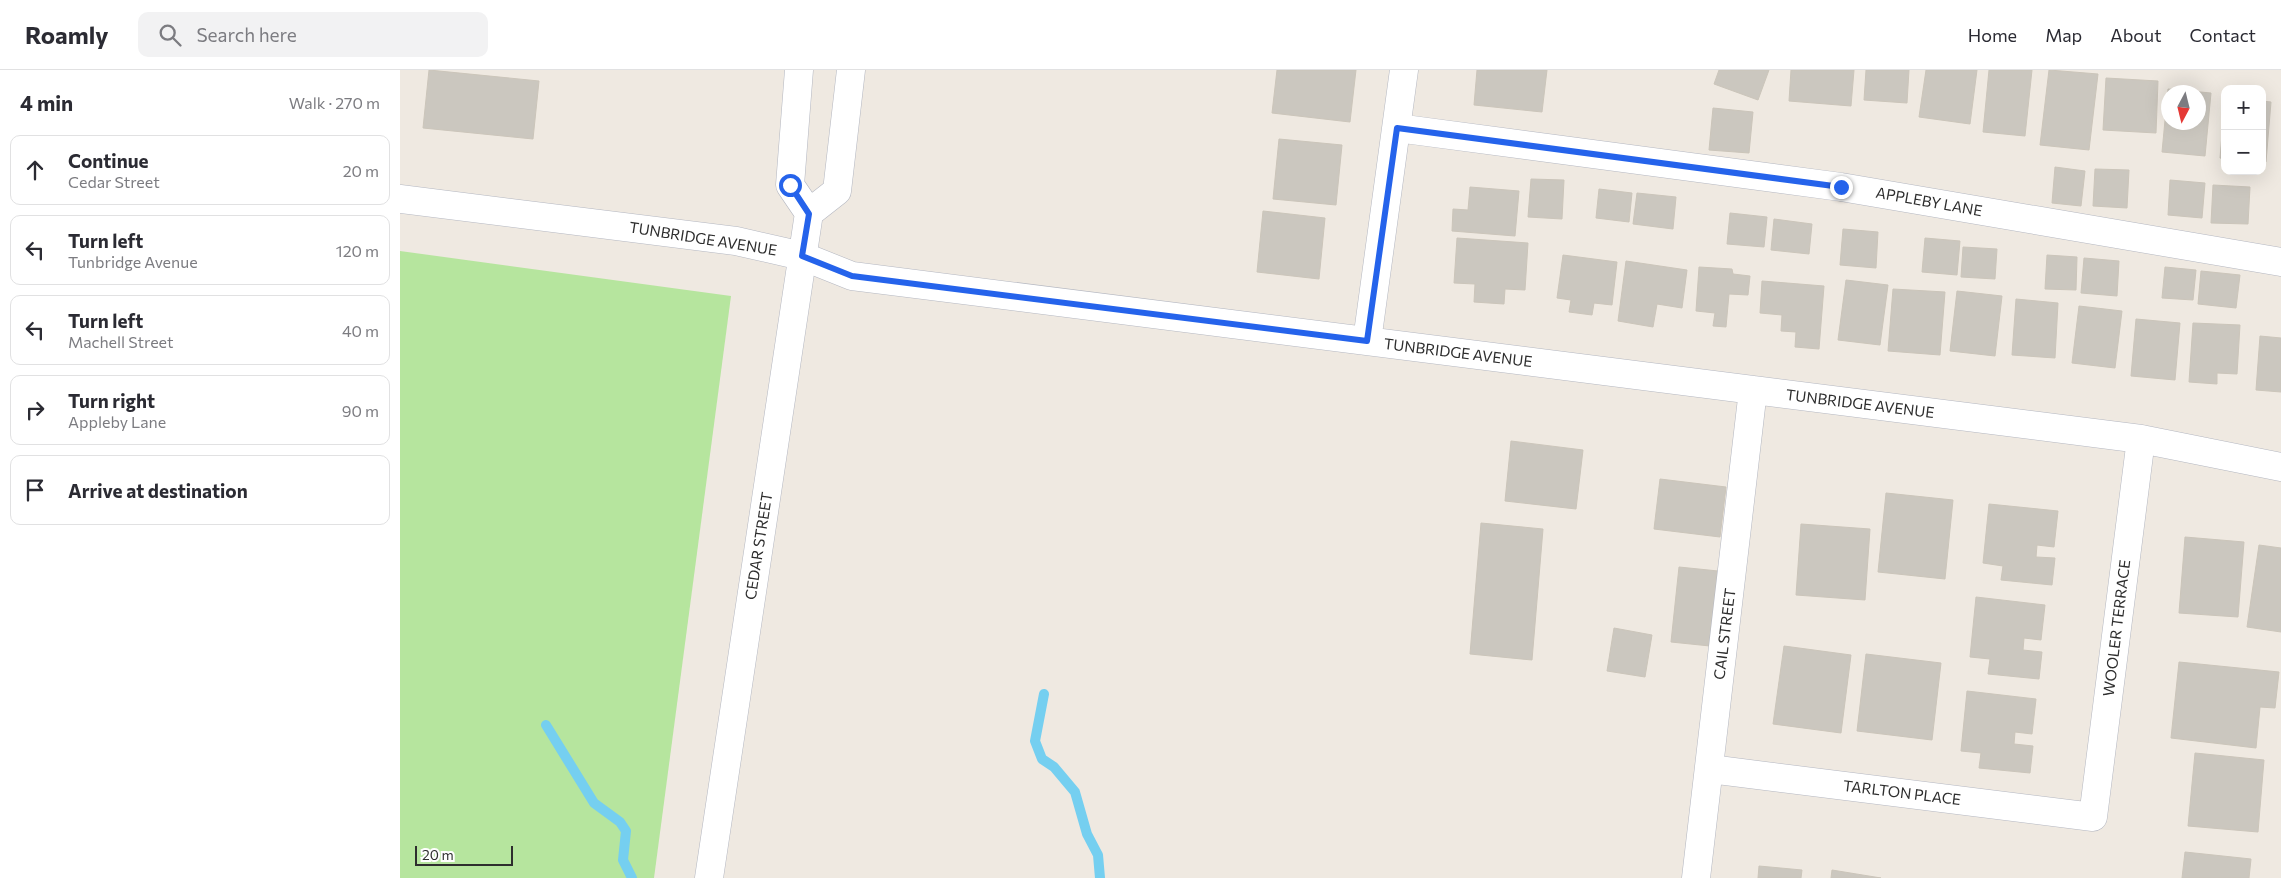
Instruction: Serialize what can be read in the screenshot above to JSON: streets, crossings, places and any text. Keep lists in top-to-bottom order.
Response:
{
  "streets": {
    "street": [
      "APPLEBY LANE",
      "TUNBRIDGE AVENUE",
      "CEDAR STREET",
      "WOOLER TERRACE",
      "CAIL STREET",
      "TARLTON PLACE"
    ]
  },
  "crossings": [
    ["TUNBRIDGE AVENUE", "CEDAR STREET"],
    ["TUNBRIDGE AVENUE", "WOOLER TERRACE"],
    ["TUNBRIDGE AVENUE", "CAIL STREET"],
    ["WOOLER TERRACE", "TARLTON PLACE"],
    ["CAIL STREET", "TARLTON PLACE"]
  ],
  "scale_bar": "20 m",
  "north": "bottom",
  "page": {
    "header": "Roamly",
    "search": "Search here",
    "nav": [
      "Home",
      "Map",
      "About",
      "Contact"
    ],
    "heading": ["4 min", "Walk · 270 m"],
    "map_buttons": ["+", "−"],
    "list": [
      ["Continue", "Cedar Street", "20 m"],
      ["Turn left", "Tunbridge Avenue", "120 m"],
      ["Turn left", "Machell Street", "40 m"],
      ["Turn right", "Appleby Lane", "90 m"],
      "Arrive at destination"
    ],
    "scale": "20 m"
  }
}
